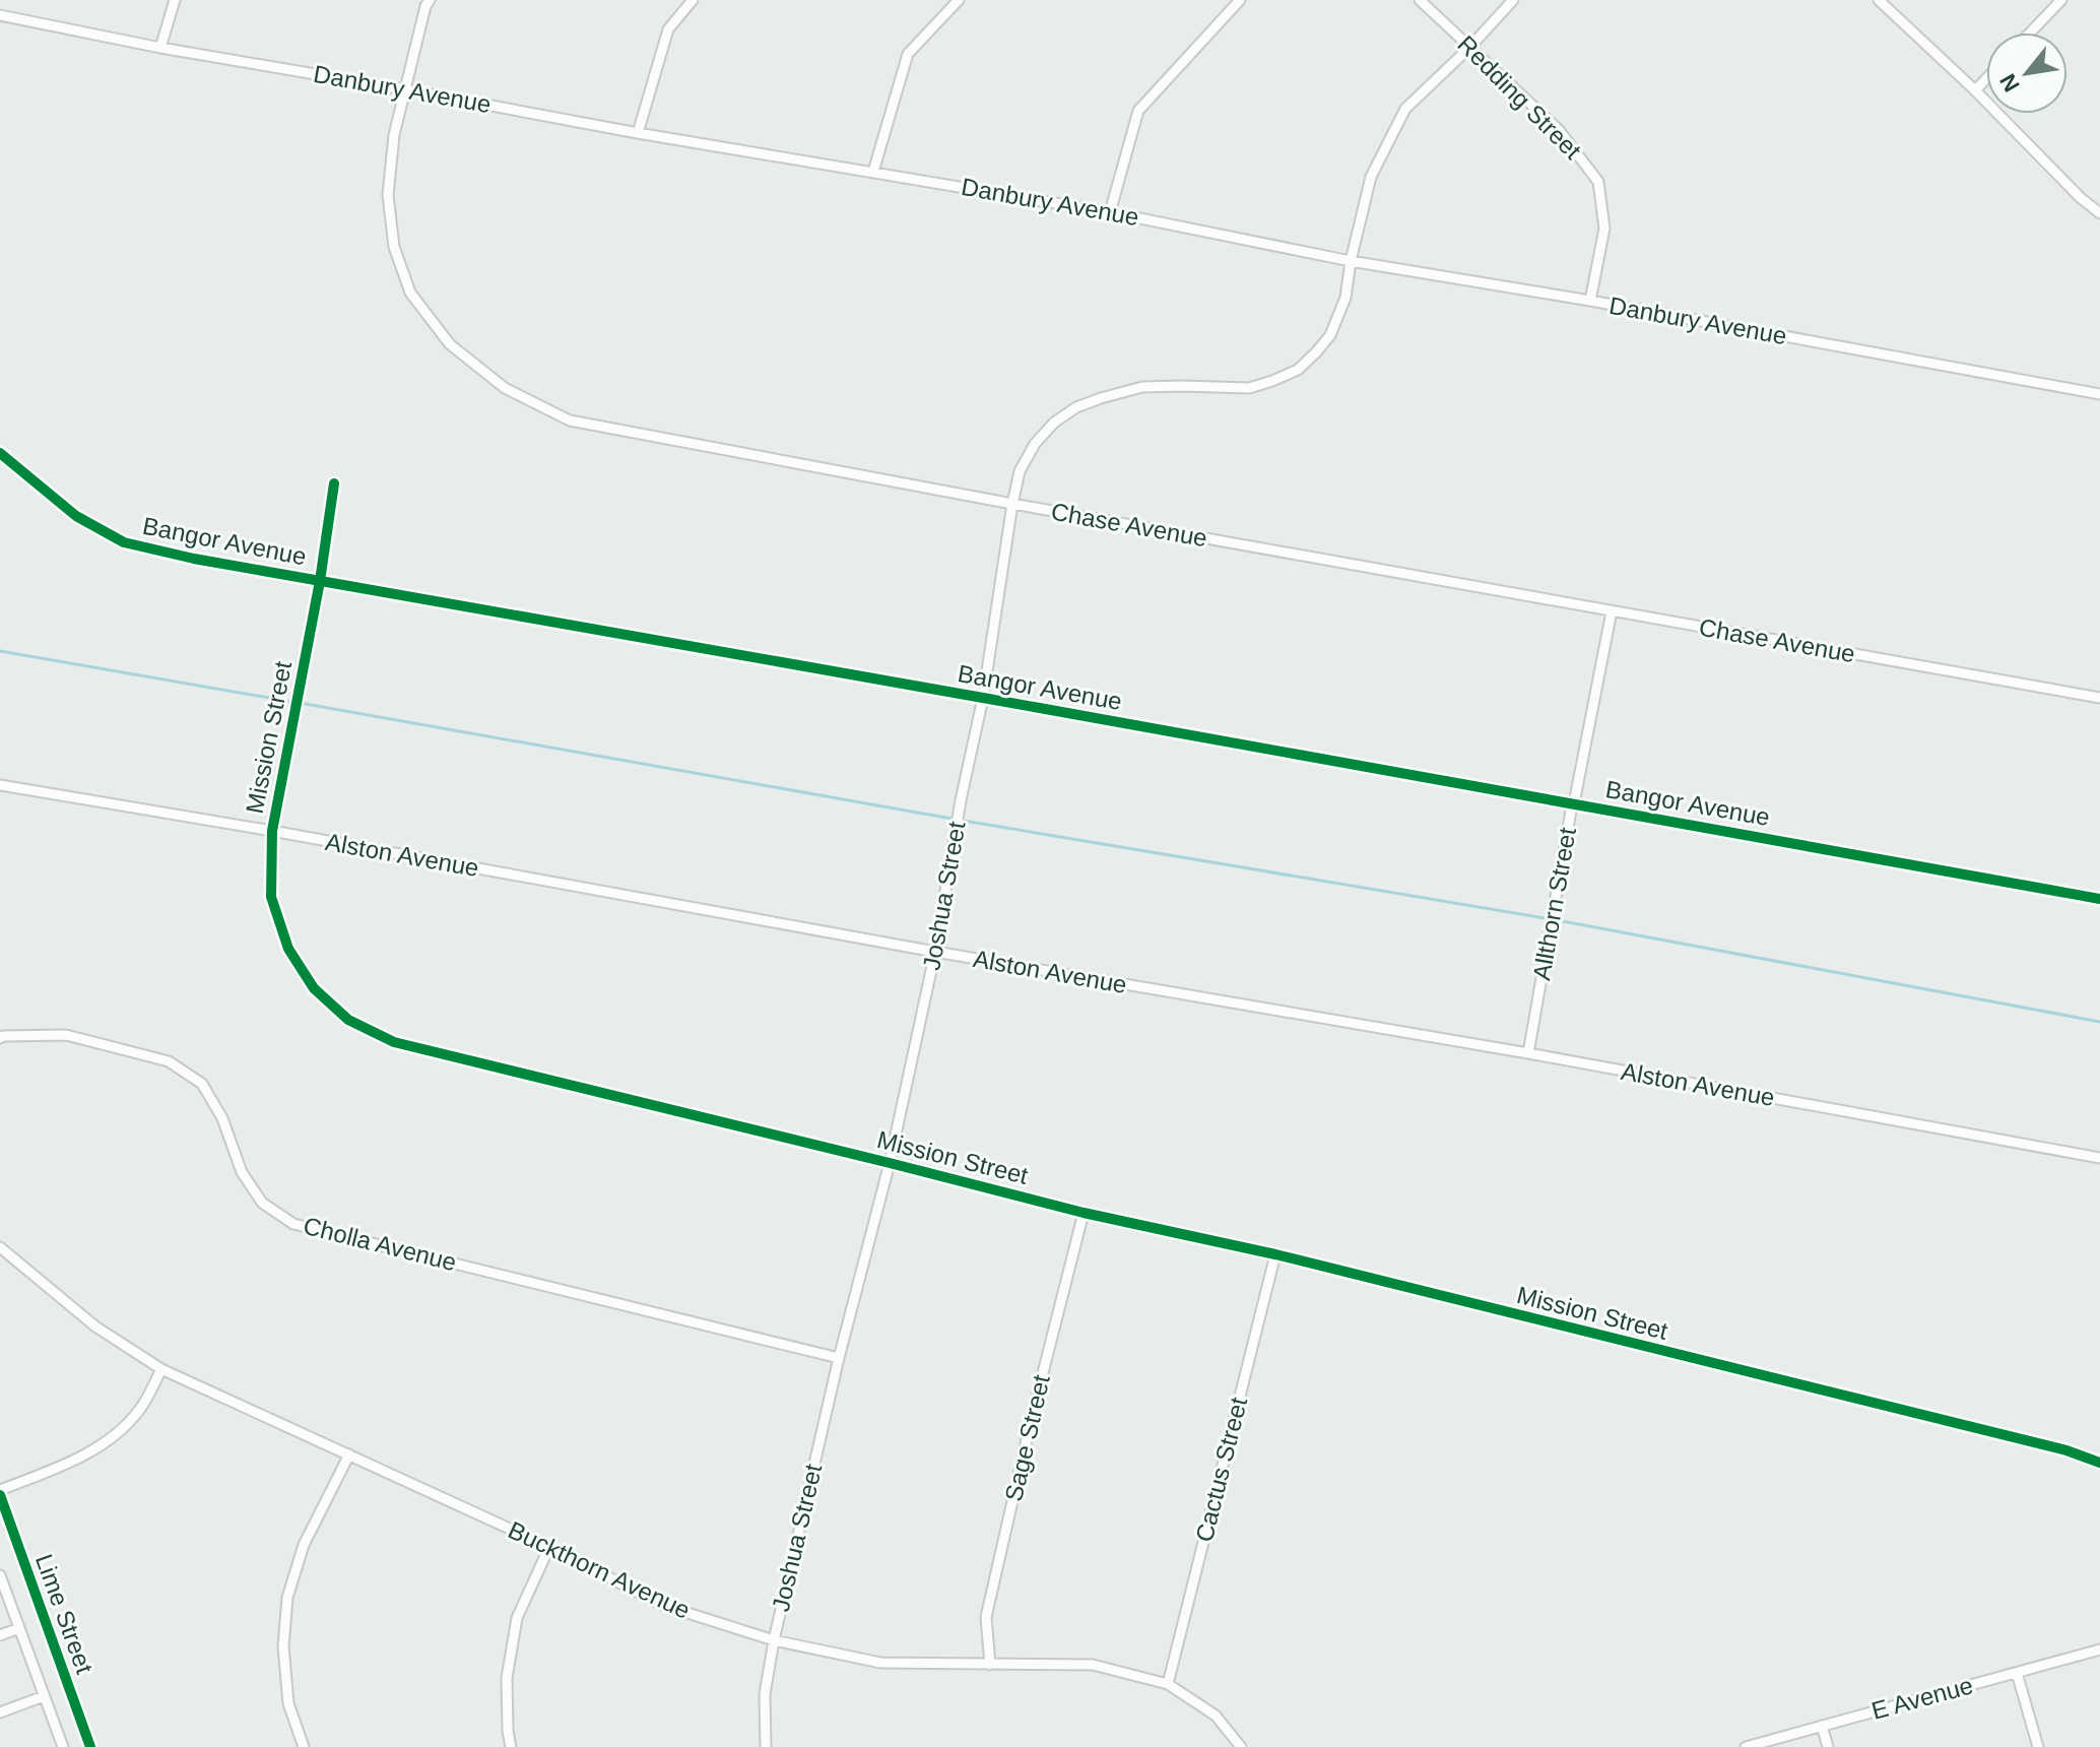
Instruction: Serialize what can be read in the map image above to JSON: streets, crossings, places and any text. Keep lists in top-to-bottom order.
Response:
{
  "streets": {
    "street": [
      "Danbury Avenue",
      "Redding Street",
      "Chase Avenue",
      "Bangor Avenue",
      "Mission Street",
      "Alston Avenue",
      "Joshua Street",
      "Allthorn Street",
      "Cholla Avenue",
      "Sage Street",
      "Cactus Street",
      "Buckthorn Avenue",
      "Lime Street",
      "E Avenue"
    ]
  },
  "crossings": [
    ["Danbury Avenue", "Redding Street"],
    ["Danbury Avenue", "Chase Avenue"],
    ["Danbury Avenue", "Joshua Street"],
    ["Redding Street", "Joshua Street"],
    ["Chase Avenue", "Joshua Street"],
    ["Chase Avenue", "Allthorn Street"],
    ["Bangor Avenue", "Mission Street"],
    ["Bangor Avenue", "Joshua Street"],
    ["Bangor Avenue", "Allthorn Street"],
    ["Mission Street", "Alston Avenue"],
    ["Mission Street", "Joshua Street"],
    ["Mission Street", "Sage Street"],
    ["Mission Street", "Cactus Street"],
    ["Alston Avenue", "Joshua Street"],
    ["Alston Avenue", "Allthorn Street"],
    ["Joshua Street", "Cholla Avenue"],
    ["Joshua Street", "Buckthorn Avenue"],
    ["Sage Street", "Buckthorn Avenue"],
    ["Cactus Street", "Buckthorn Avenue"]
  ],
  "north": "bottom left"
}
